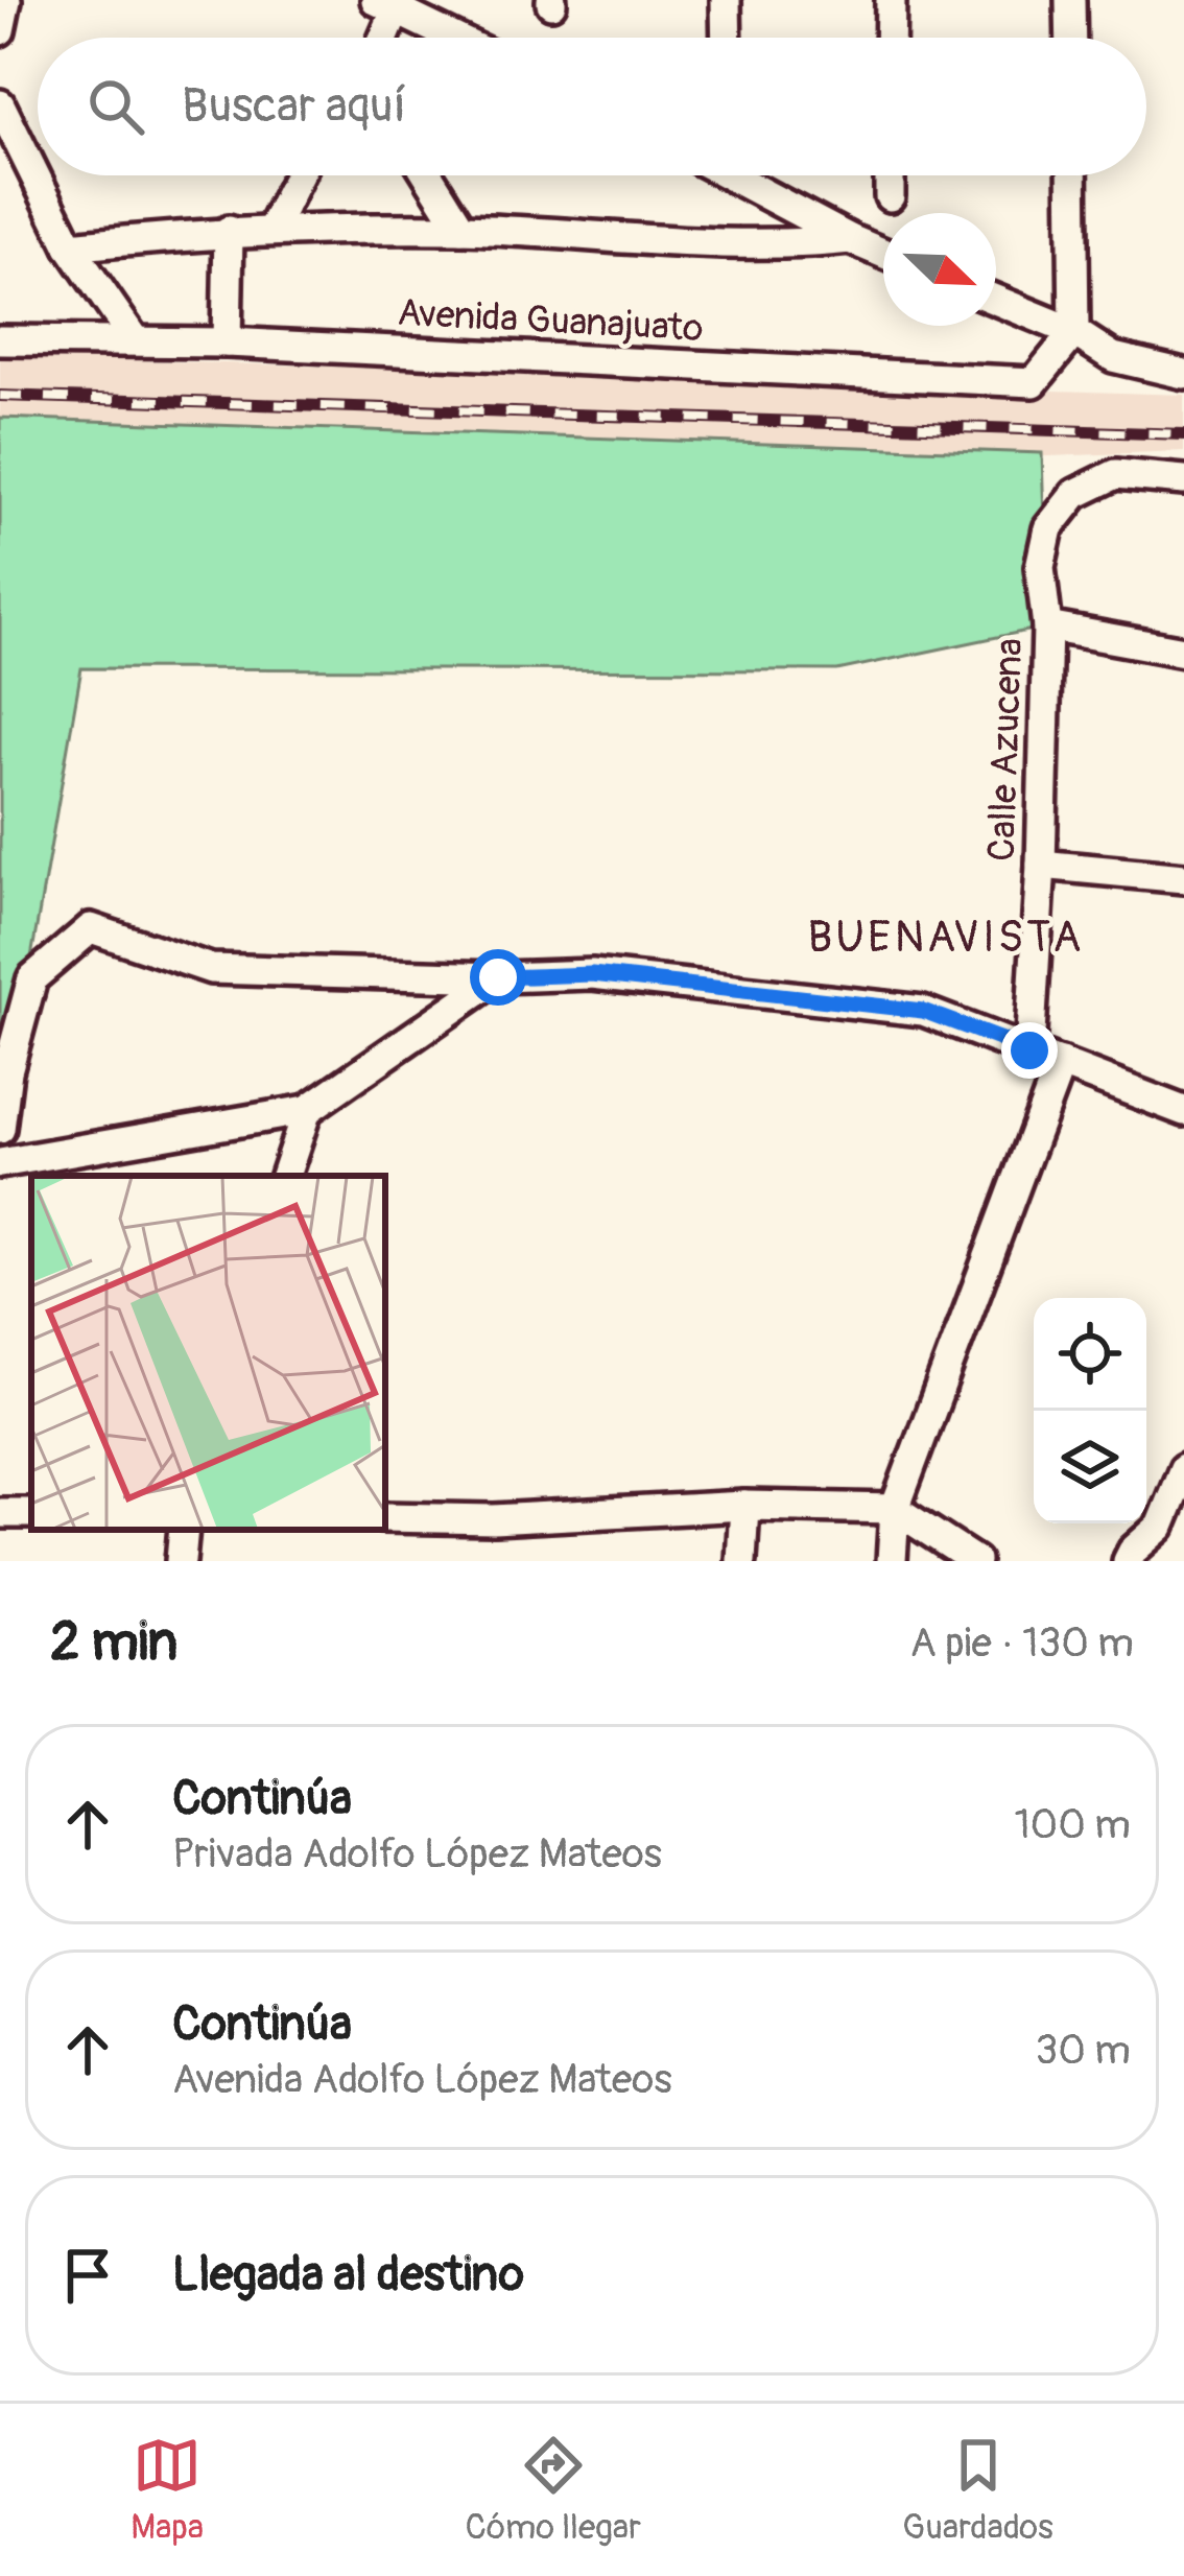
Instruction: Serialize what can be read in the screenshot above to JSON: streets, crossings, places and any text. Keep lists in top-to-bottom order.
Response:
{
  "streets": {
    "street": ["Avenida Guanajuato", "Calle Azucena"]
  },
  "districts": ["BUENAVISTA"],
  "north": "bottom right",
  "page": {
    "search": "Buscar aquí",
    "heading": ["2 min", "A pie · 130 m"],
    "list": [
      ["Continúa", "Privada Adolfo López Mateos", "100 m"],
      ["Continúa", "Avenida Adolfo López Mateos", "30 m"],
      "Llegada al destino"
    ],
    "nav": ["Mapa", "Cómo llegar", "Guardados"]
  }
}
